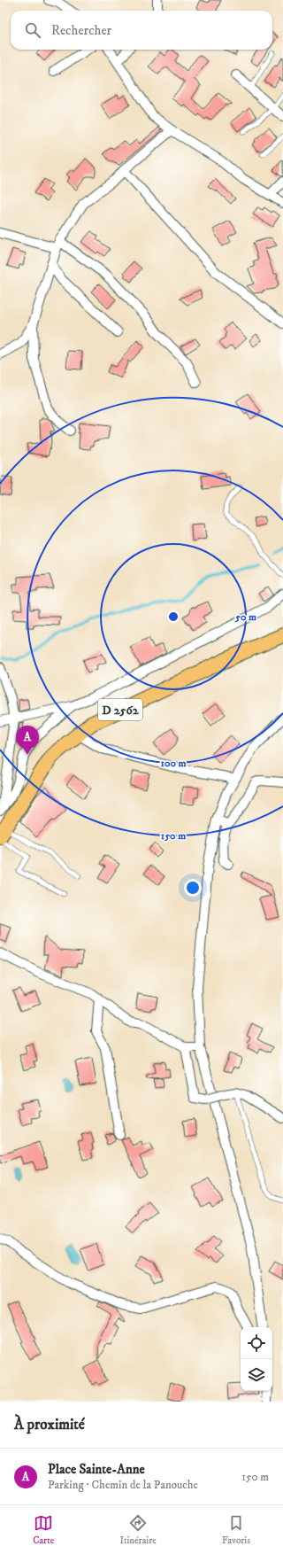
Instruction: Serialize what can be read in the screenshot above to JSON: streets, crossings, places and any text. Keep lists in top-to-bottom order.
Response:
{
  "streets": {
    "main road": ["D 2562"]
  },
  "page": {
    "search": "Rechercher",
    "pins": "A",
    "heading": "À proximité",
    "list": [
      {
        "mark": "A",
        "name": "Place Sainte-Anne",
        "note": "Parking · Chemin de la Panouche",
        "value": "150 m"
      }
    ],
    "nav": ["Carte", "Itinéraire", "Favoris"]
  },
  "rings": ["50 m", "100 m", "150 m"]
}
